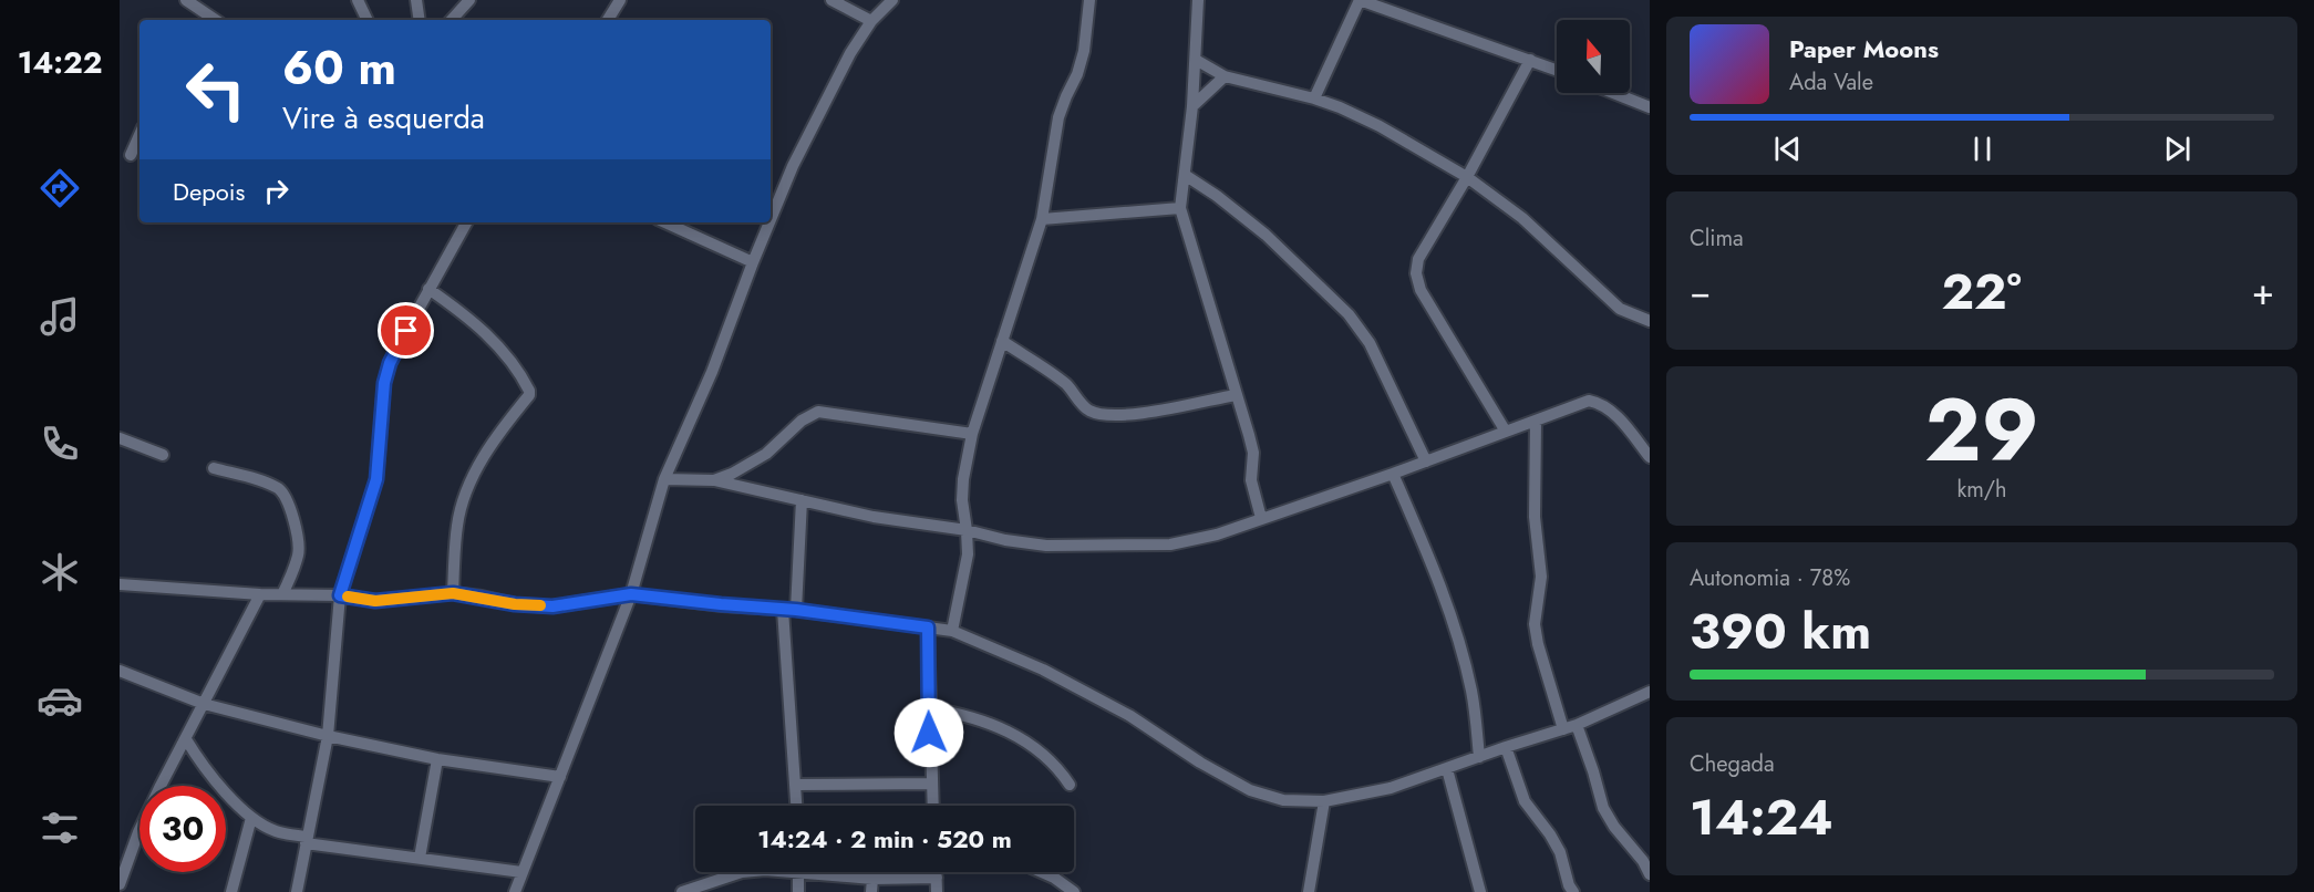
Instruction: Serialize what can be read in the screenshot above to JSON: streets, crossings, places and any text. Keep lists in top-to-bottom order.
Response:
{
  "north": "top",
  "page": {
    "tabs": "14:22",
    "turn": ["60 m", "Vire à esquerda"],
    "song": ["Paper Moons", "Ada Vale"],
    "then": "Depois",
    "tile": [
      "Clima",
      ["29", "km/h"],
      ["Autonomia · 78%", "390 km"],
      ["Chegada", "14:24"]
    ],
    "heat": ["−", "22°", "+"],
    "limit": "30",
    "trip": "14:24 · 2 min · 520 m"
  }
}
